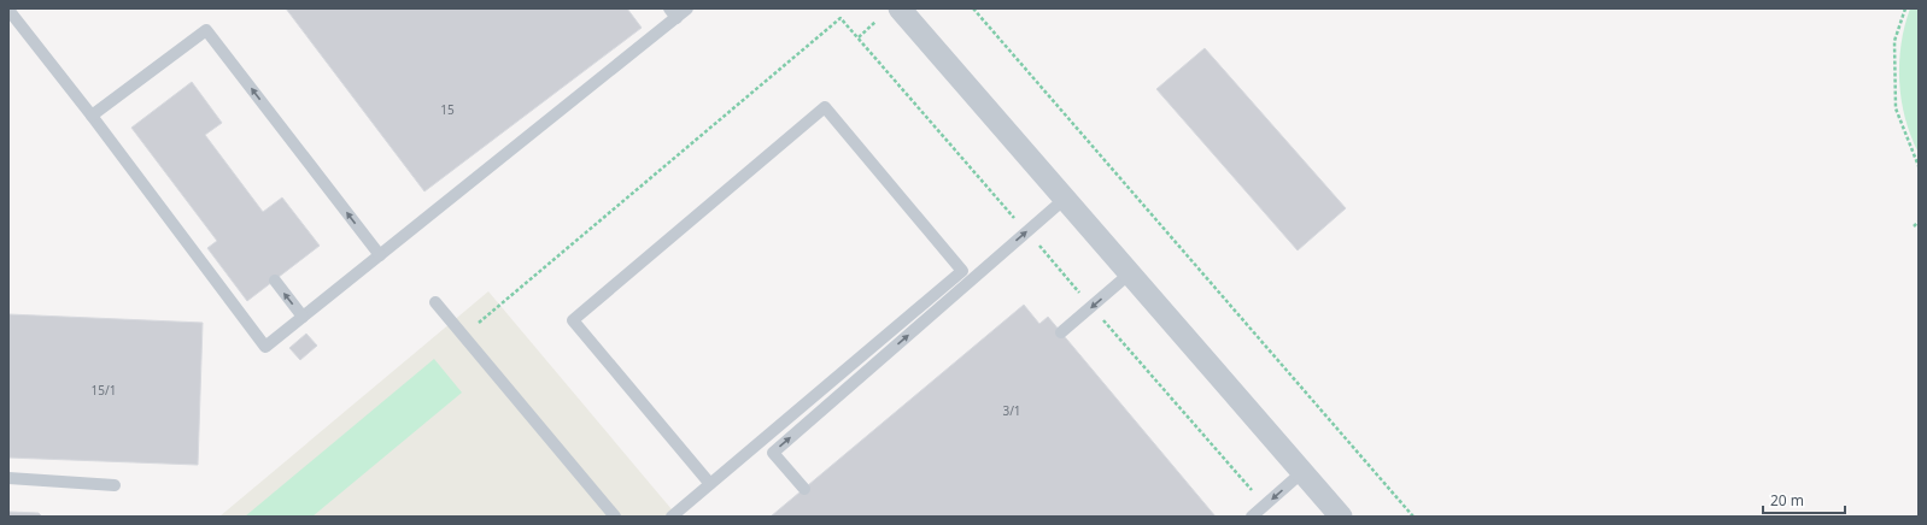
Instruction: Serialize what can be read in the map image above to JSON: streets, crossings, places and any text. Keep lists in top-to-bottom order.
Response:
{
  "house_numbers": ["15", "15/1", "3/1"],
  "scale_bar": "20 m"
}
